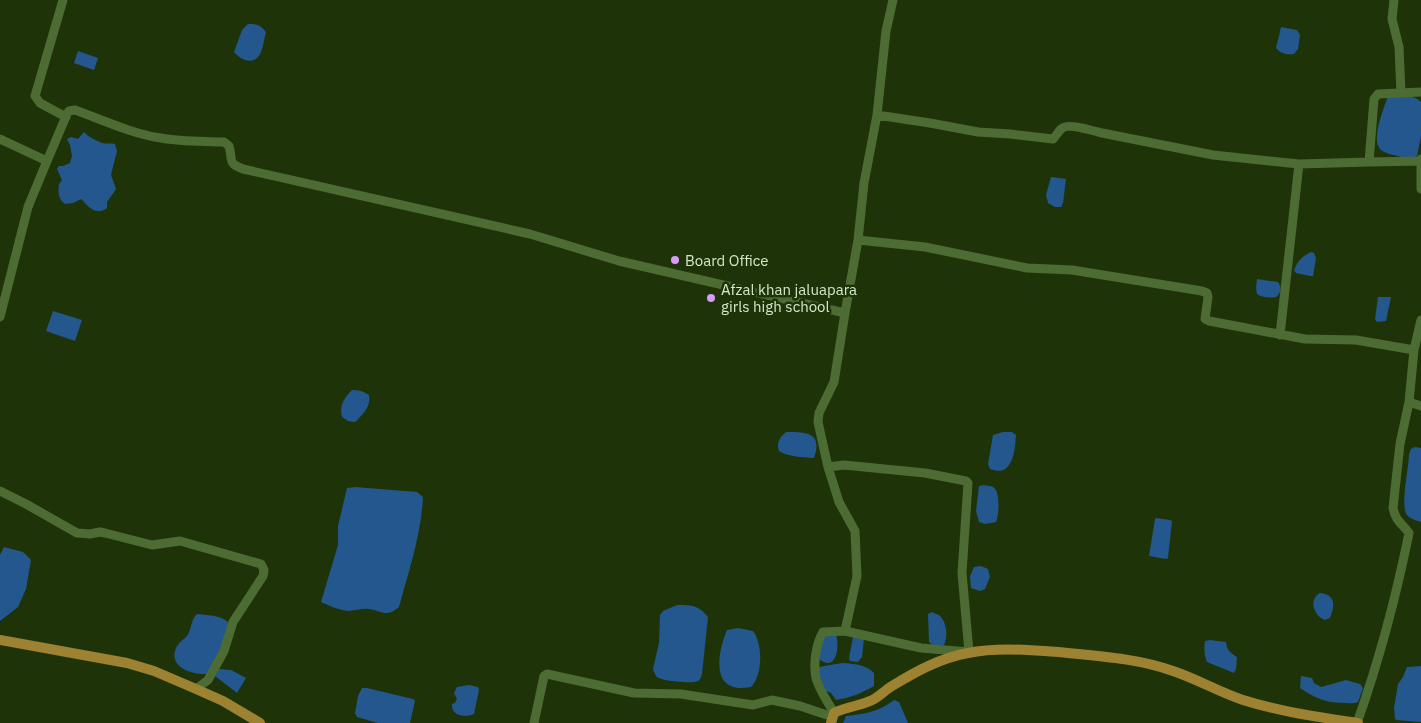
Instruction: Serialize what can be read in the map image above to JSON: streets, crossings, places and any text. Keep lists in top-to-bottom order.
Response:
{
  "places": ["Board Office", "Afzal khan jaluapara girls high school"]
}
